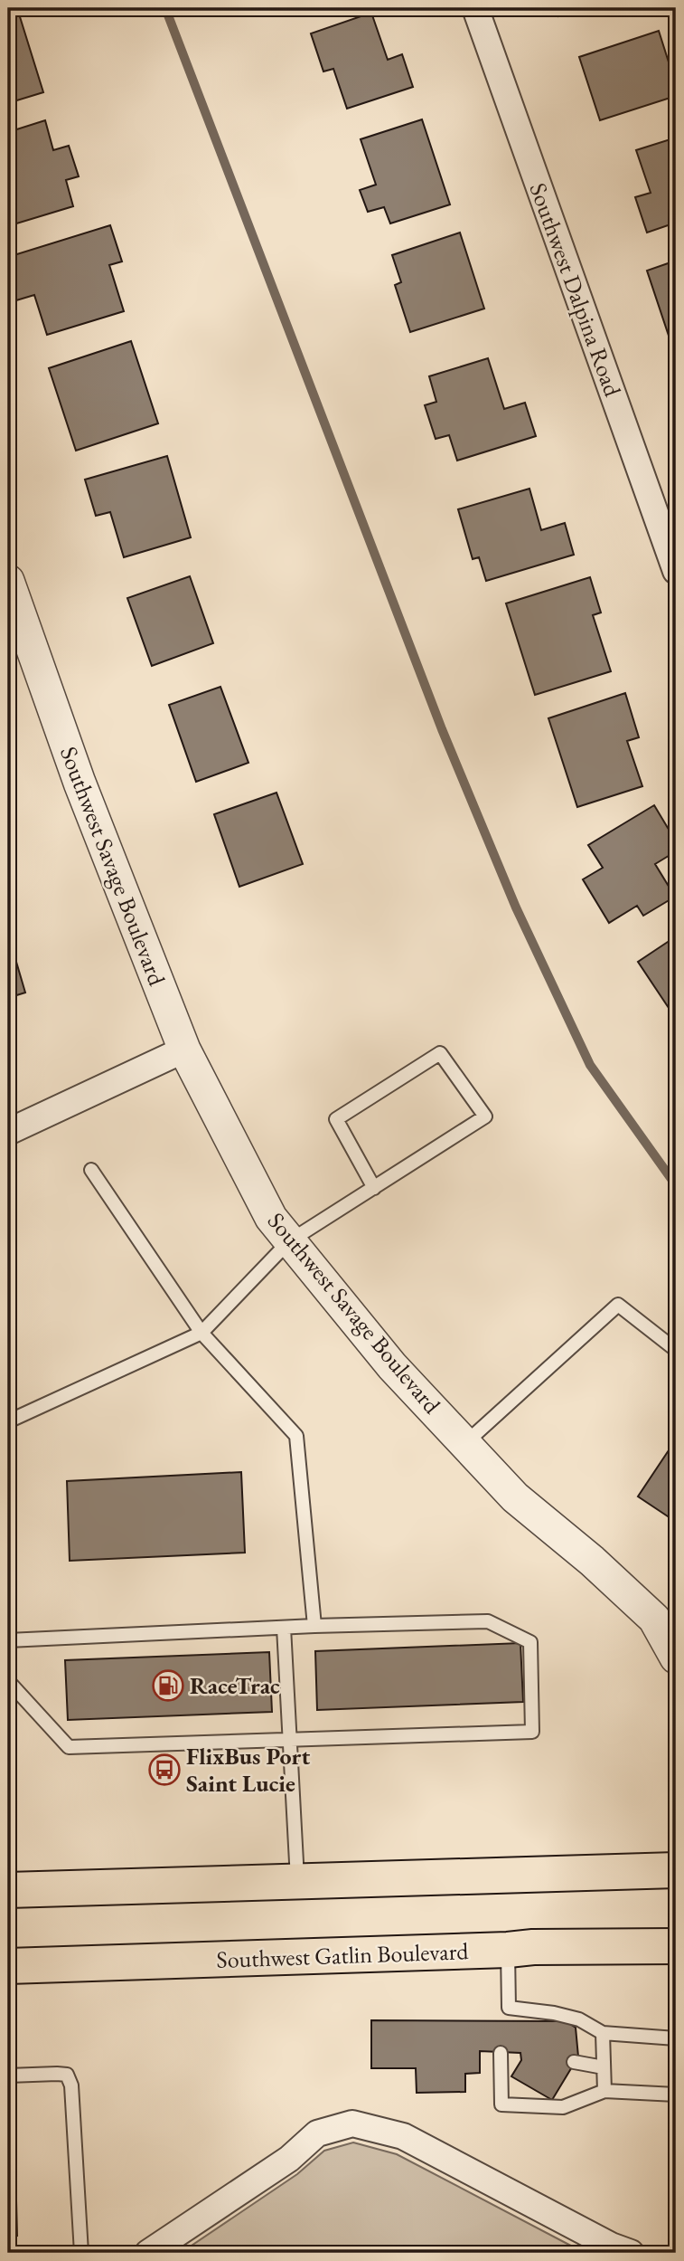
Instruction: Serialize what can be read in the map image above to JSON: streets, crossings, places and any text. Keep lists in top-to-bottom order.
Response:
{
  "streets": {
    "main road": ["Southwest Gatlin Boulevard"],
    "street": ["Southwest Dalpina Road", "Southwest Savage Boulevard"]
  },
  "places": {
    "fuel station": ["RaceTrac"],
    "bus stop": ["FlixBus Port Saint Lucie"]
  }
}
